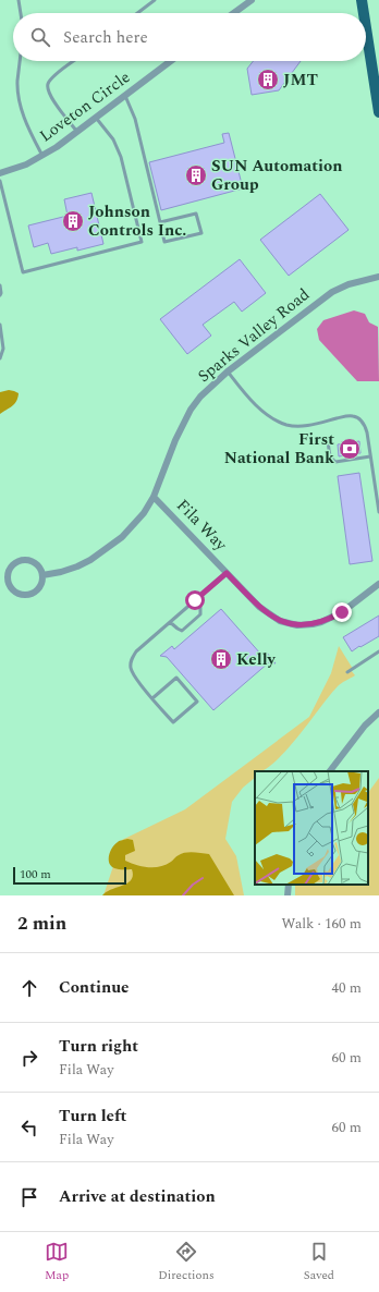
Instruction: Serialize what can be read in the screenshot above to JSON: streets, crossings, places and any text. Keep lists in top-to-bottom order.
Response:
{
  "streets": {
    "street": ["Loveton Circle", "Sparks Valley Road", "Fila Way"]
  },
  "crossings": [
    ["Sparks Valley Road", "Fila Way"]
  ],
  "places": {
    "building": [
      "JMT",
      "SUN Automation Group",
      "Johnson Controls Inc.",
      "Kelly"
    ],
    "bank": ["First National Bank"]
  },
  "scale_bar": "100 m",
  "page": {
    "search": "Search here",
    "scale": "100 m",
    "heading": ["2 min", "Walk · 160 m"],
    "list": [
      ["Continue", "40 m"],
      ["Turn right", "Fila Way", "60 m"],
      ["Turn left", "Fila Way", "60 m"],
      "Arrive at destination"
    ],
    "nav": ["Map", "Directions", "Saved"]
  }
}
